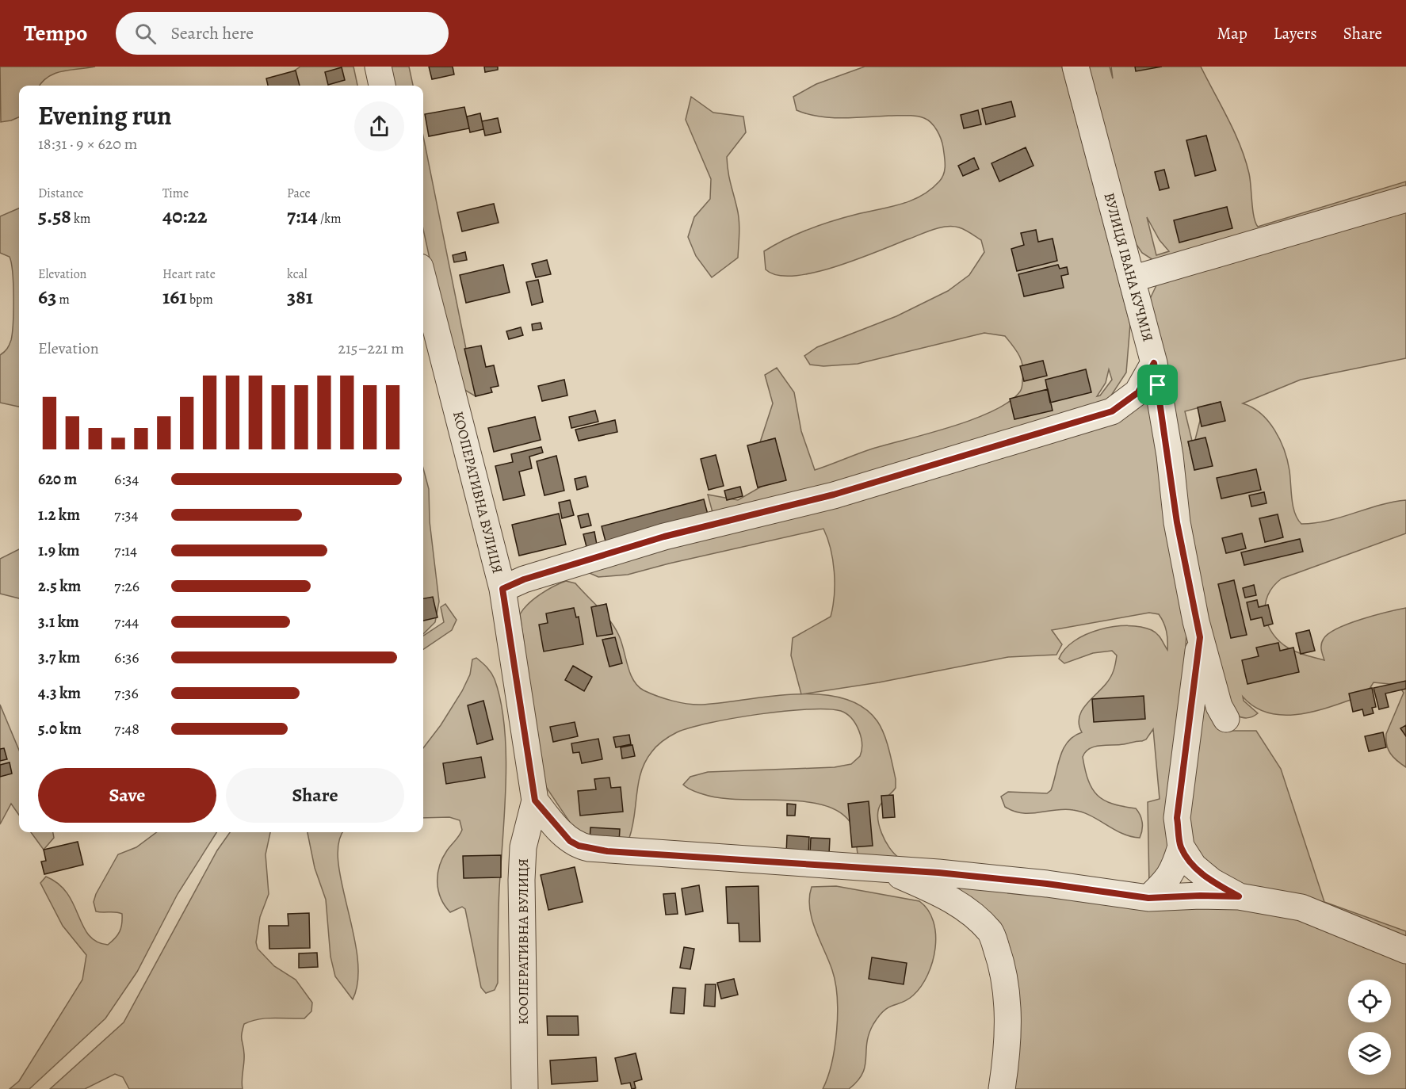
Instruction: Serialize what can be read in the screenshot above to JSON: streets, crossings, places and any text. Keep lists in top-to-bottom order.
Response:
{
  "streets": {
    "street": ["ВУЛИЦЯ ІВАНА КУЧМІЯ", "КООПЕРАТИВНА ВУЛИЦЯ"]
  },
  "page": {
    "header": "Tempo",
    "search": "Search here",
    "nav": ["Map", "Layers", "Share"],
    "heading": ["Evening run", "18:31 · 9 × 620 m"],
    "stats": [
      ["Distance", "5.58 km"],
      ["Time", "40:22"],
      ["Pace", "7:14 /km"],
      ["Elevation", "63 m"],
      ["Heart rate", "161 bpm"],
      ["kcal", "381"]
    ],
    "chart": ["Elevation", "215–221 m"],
    "list": [
      {
        "name": "620 m",
        "note": "6:34"
      },
      {
        "name": "1.2 km",
        "note": "7:34"
      },
      {
        "name": "1.9 km",
        "note": "7:14"
      },
      {
        "name": "2.5 km",
        "note": "7:26"
      },
      {
        "name": "3.1 km",
        "note": "7:44"
      },
      {
        "name": "3.7 km",
        "note": "6:36"
      },
      {
        "name": "4.3 km",
        "note": "7:36"
      },
      {
        "name": "5.0 km",
        "note": "7:48"
      }
    ],
    "buttons": ["Save", "Share"]
  }
}
